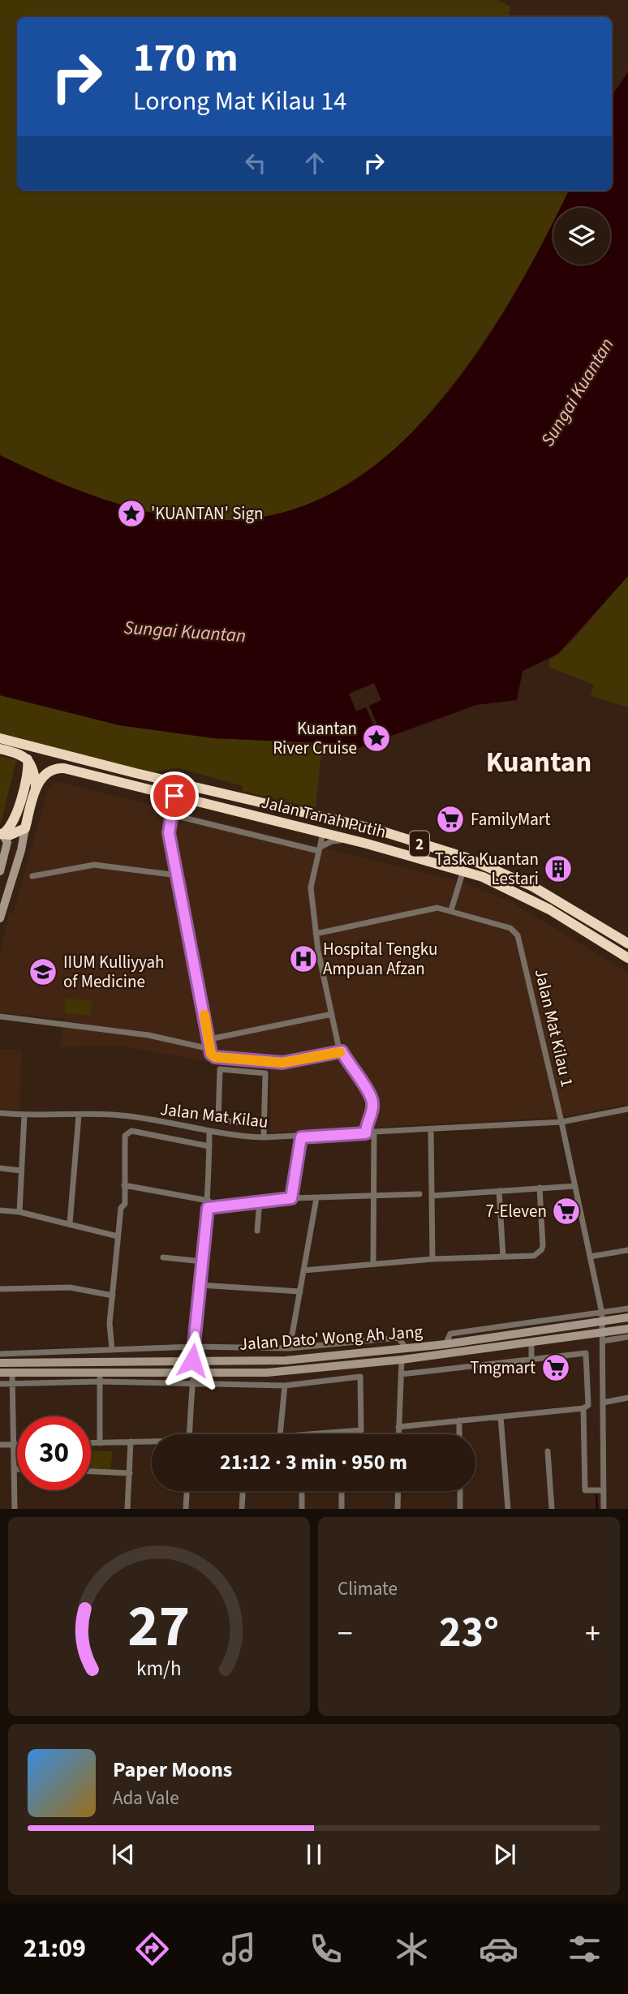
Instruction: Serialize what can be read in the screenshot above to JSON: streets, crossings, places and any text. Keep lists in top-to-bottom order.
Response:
{
  "streets": {
    "highway": ["Jalan Tanah Putih", "2"],
    "main road": ["Jalan Dato' Wong Ah Jang"],
    "street": ["Jalan Mat Kilau 1", "Jalan Mat Kilau"]
  },
  "crossings": [
    ["Jalan Mat Kilau 1", "Jalan Mat Kilau"],
    ["Jalan Mat Kilau 1", "Jalan Dato' Wong Ah Jang"]
  ],
  "districts": ["Kuantan"],
  "water": ["Sungai Kuantan"],
  "places": {
    "place": ["'KUANTAN' Sign", "Kuantan River Cruise"],
    "supermarket": ["FamilyMart", "7-Eleven", "Tmgmart"],
    "building": ["Taska Kuantan Lestari"],
    "hospital": ["Hospital Tengku Ampuan Afzan"],
    "school or university": ["IIUM Kulliyyah of Medicine"]
  },
  "page": {
    "turn": ["170 m", "Lorong Mat Kilau 14"],
    "limit": "30",
    "trip": "21:12 · 3 min · 950 m",
    "tile": "Climate",
    "heat": ["−", "23°", "+"],
    "song": ["Paper Moons", "Ada Vale"],
    "tabs": "21:09",
    "gauge": ["27", "km/h"]
  }
}
